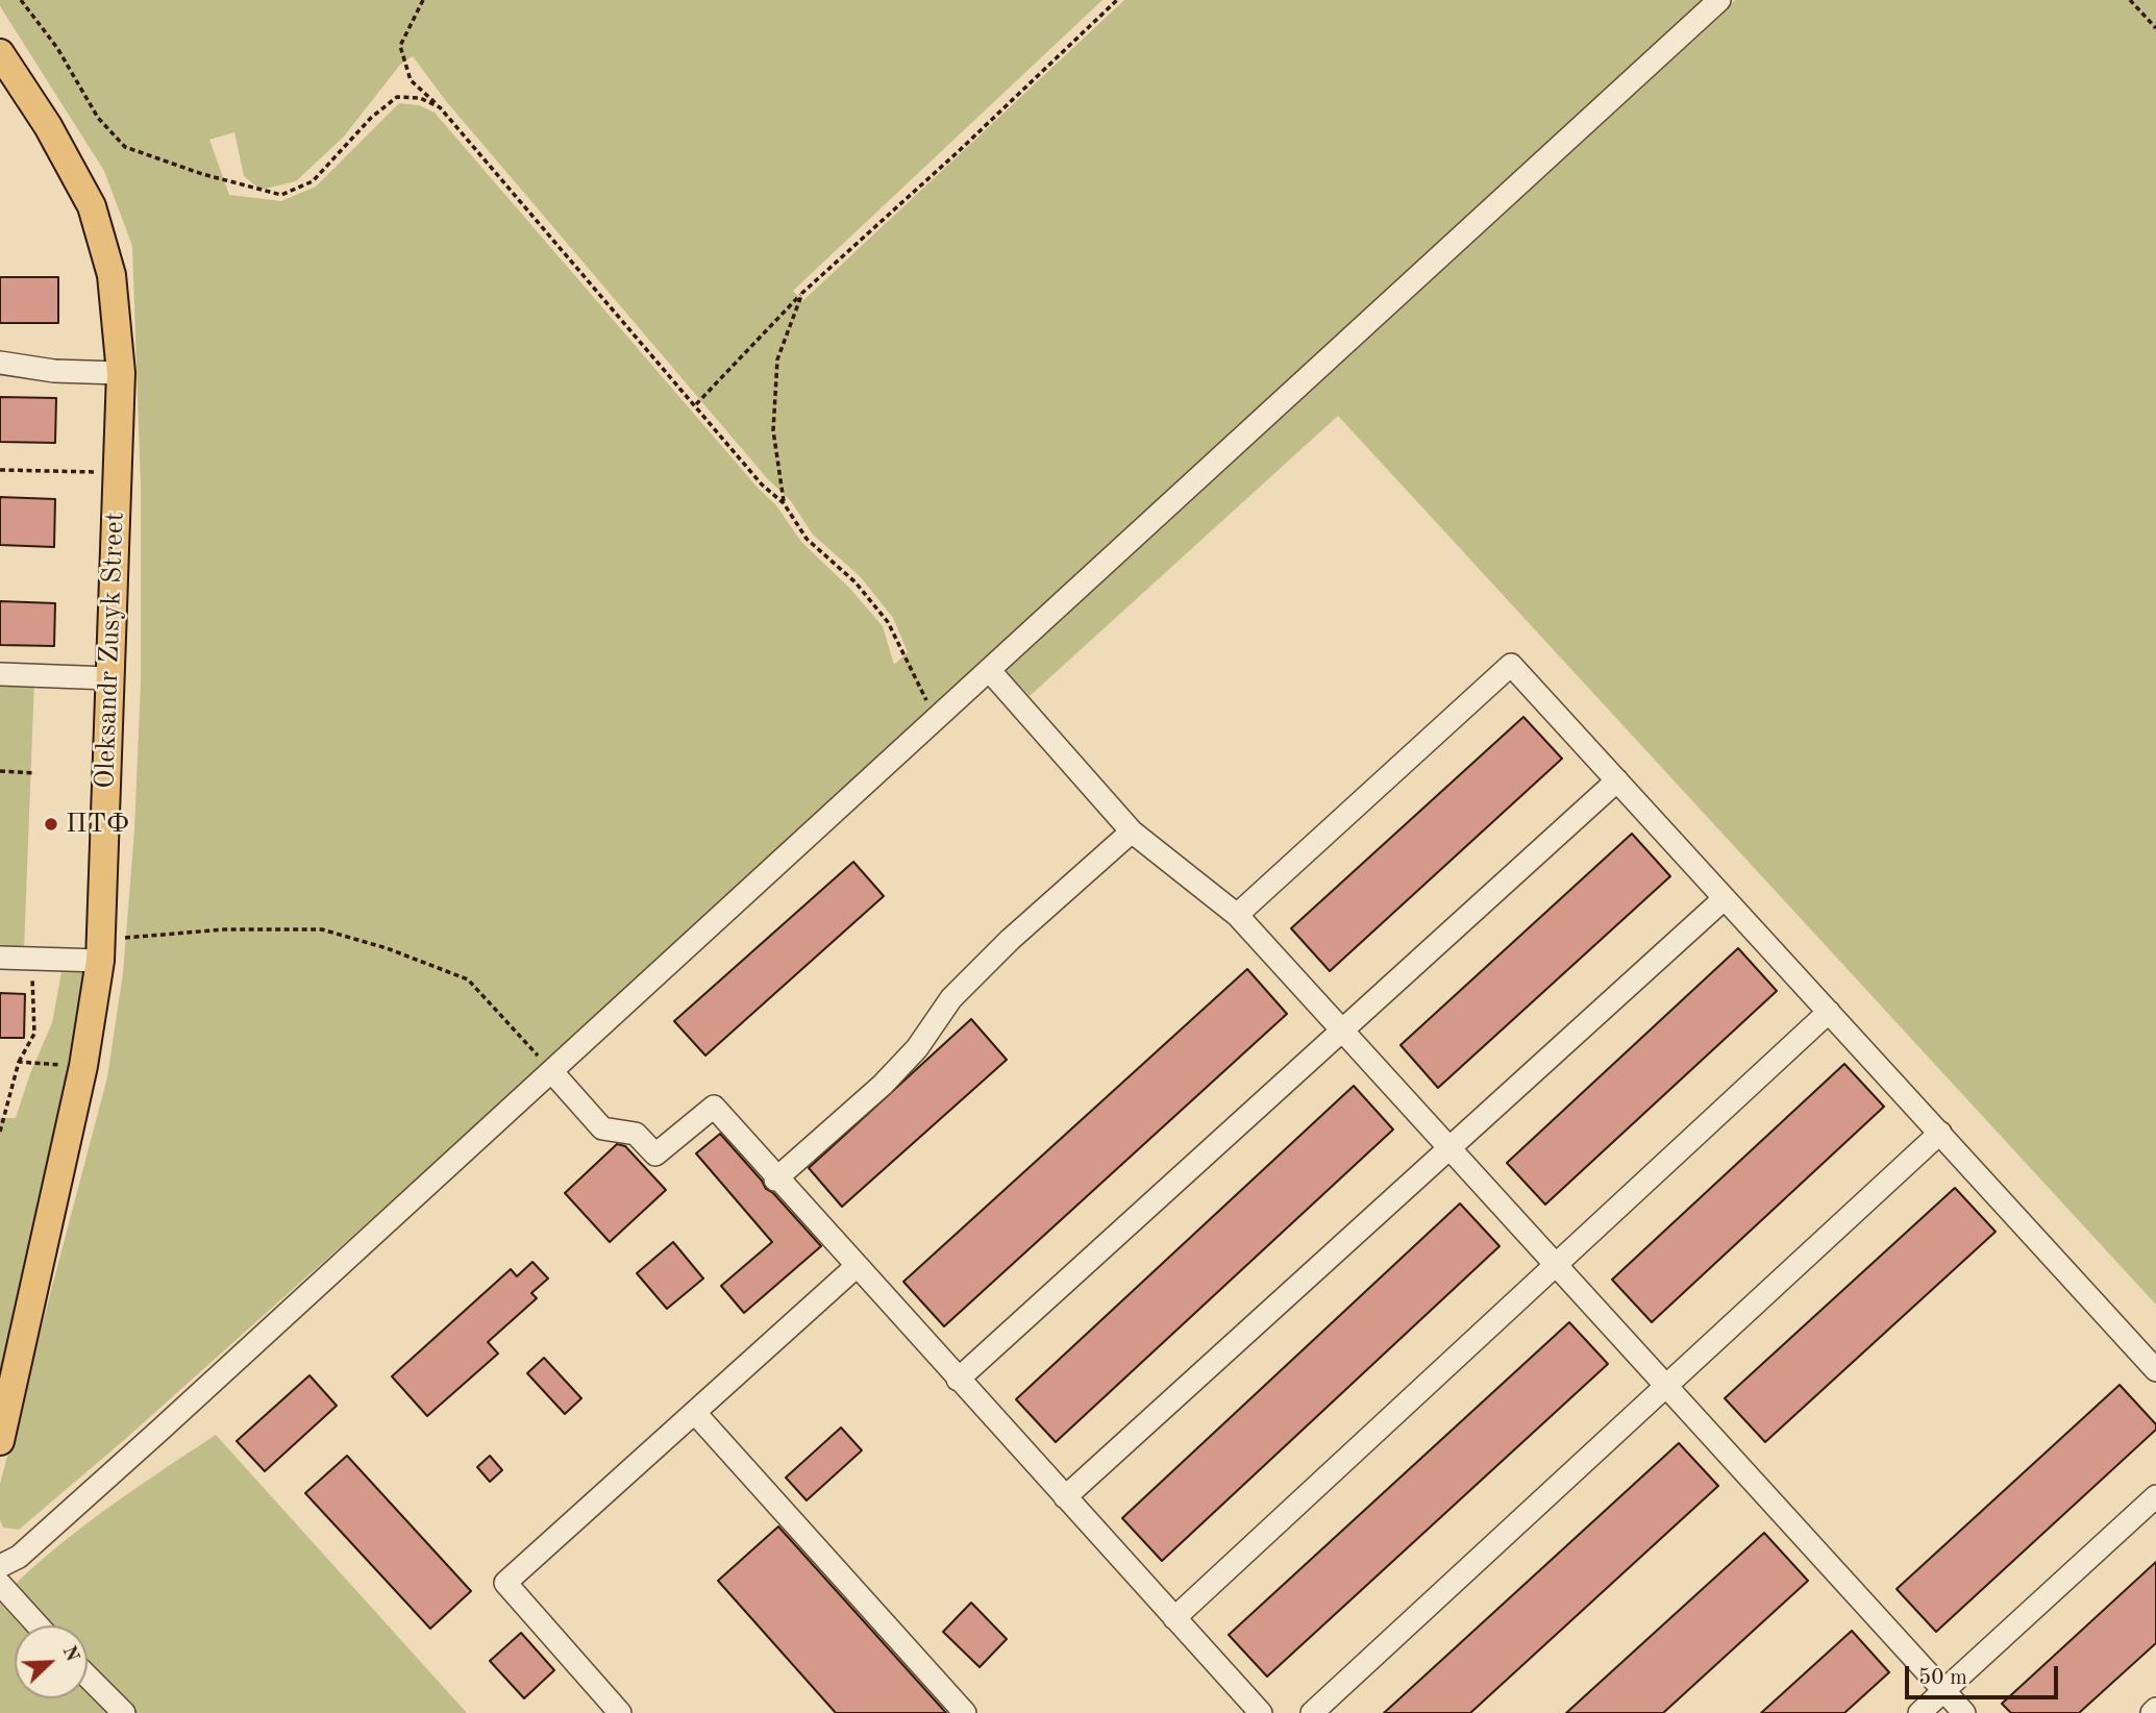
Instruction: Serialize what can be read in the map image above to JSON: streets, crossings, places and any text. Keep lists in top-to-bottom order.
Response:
{
  "streets": {
    "main road": ["Oleksandr Zusyk Street"]
  },
  "places": ["ПТФ"],
  "scale_bar": "50 m",
  "north": "top right"
}
